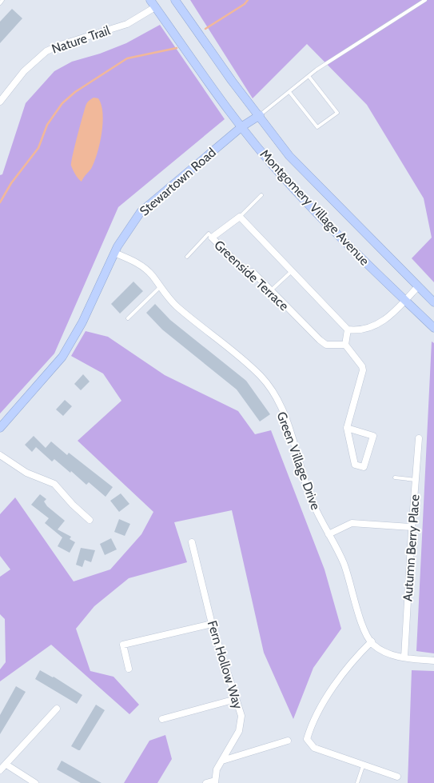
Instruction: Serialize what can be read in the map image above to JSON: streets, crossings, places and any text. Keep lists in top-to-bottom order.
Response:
{
  "streets": {
    "main road": ["Stewartown Road", "Montgomery Village Avenue"],
    "street": [
      "Nature Trail",
      "Greenside Terrace",
      "Green Village Drive",
      "Autumn Berry Place",
      "Fern Hollow Way"
    ]
  },
  "crossings": [
    ["Nature Trail", "Montgomery Village Avenue"],
    ["Stewartown Road", "Montgomery Village Avenue"],
    ["Stewartown Road", "Green Village Drive"],
    ["Green Village Drive", "Autumn Berry Place"]
  ]
}
